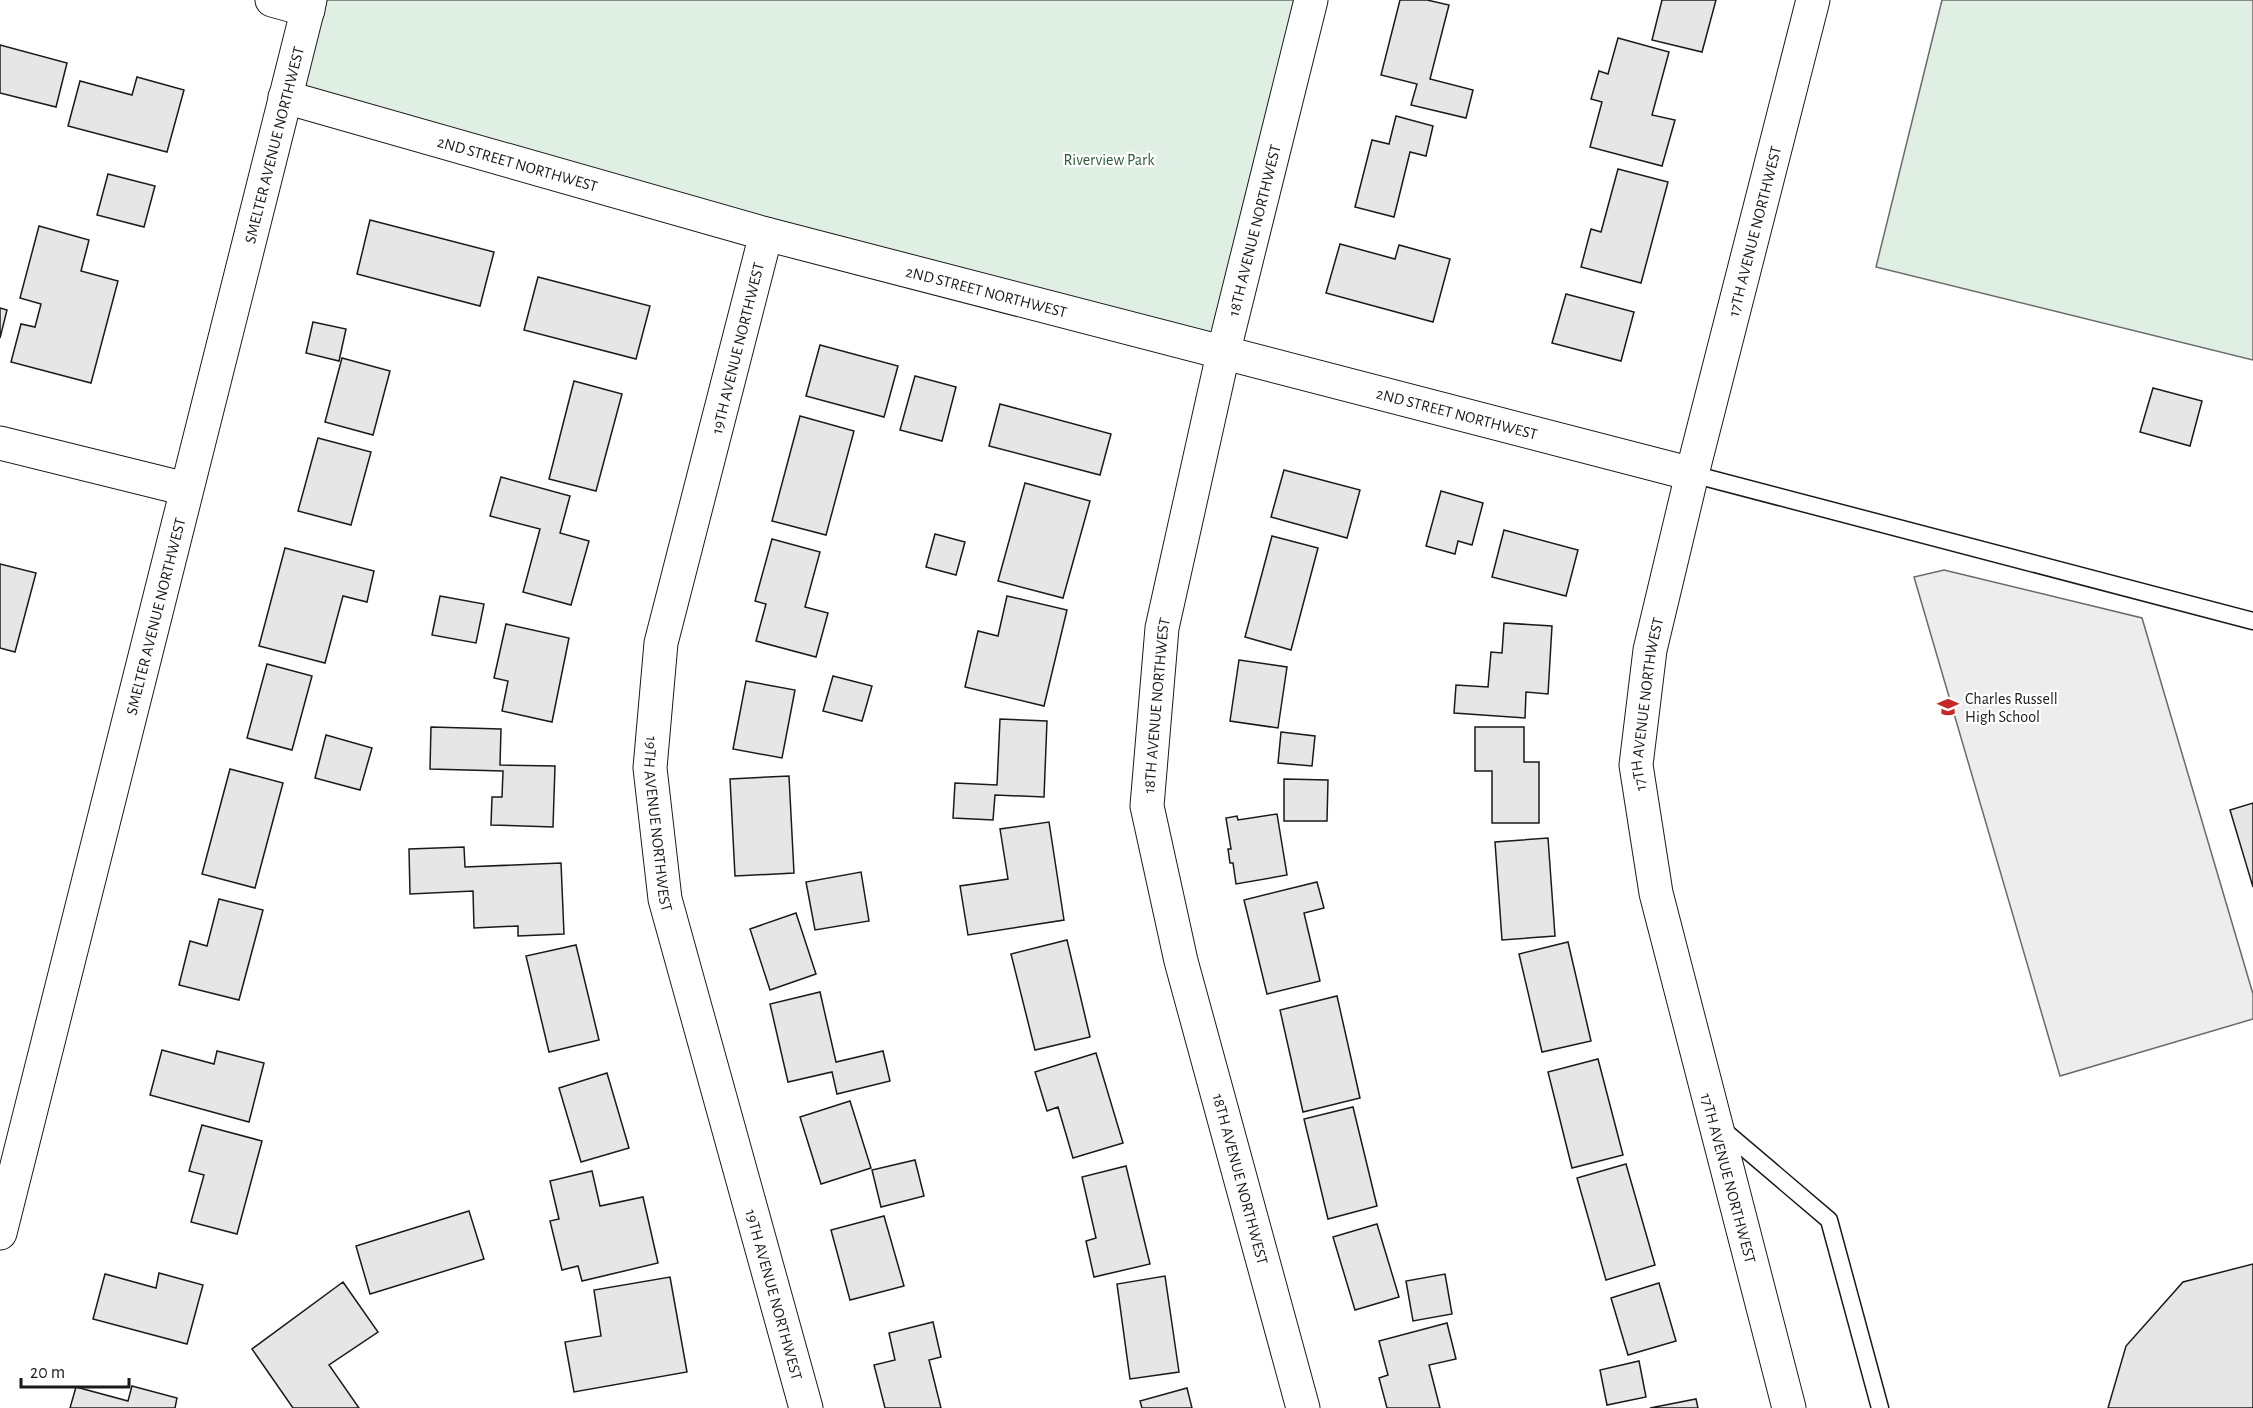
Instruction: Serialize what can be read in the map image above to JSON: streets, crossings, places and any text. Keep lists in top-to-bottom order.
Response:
{
  "streets": {
    "street": [
      "SMELTER AVENUE NORTHWEST",
      "2ND STREET NORTHWEST",
      "18TH AVENUE NORTHWEST",
      "17TH AVENUE NORTHWEST",
      "19TH AVENUE NORTHWEST"
    ]
  },
  "crossings": [
    ["SMELTER AVENUE NORTHWEST", "2ND STREET NORTHWEST"],
    ["2ND STREET NORTHWEST", "18TH AVENUE NORTHWEST"],
    ["2ND STREET NORTHWEST", "17TH AVENUE NORTHWEST"],
    ["2ND STREET NORTHWEST", "19TH AVENUE NORTHWEST"]
  ],
  "parks": ["Riverview Park"],
  "places": {
    "school or university": ["Charles Russell High School"]
  },
  "scale_bar": "20 m"
}
